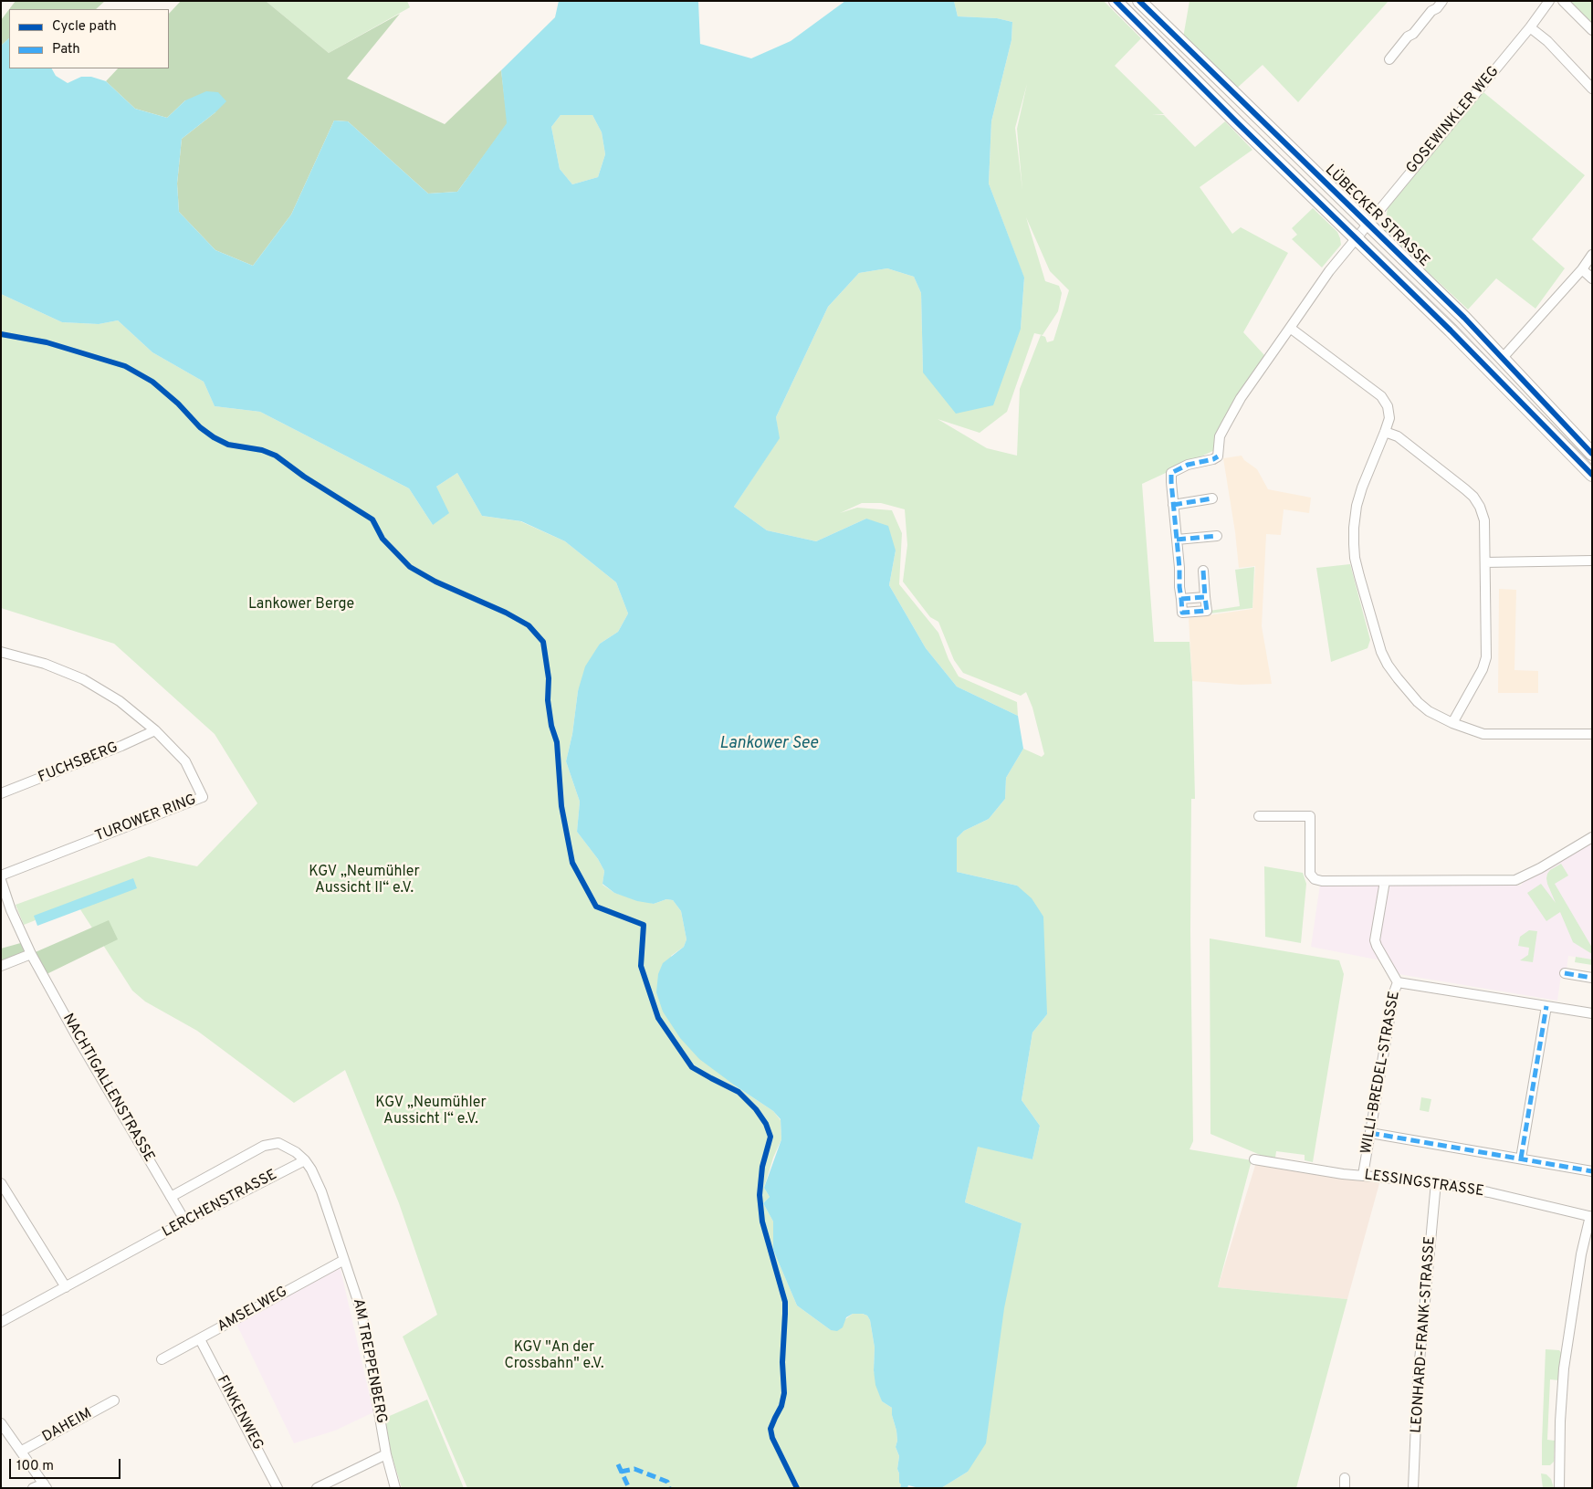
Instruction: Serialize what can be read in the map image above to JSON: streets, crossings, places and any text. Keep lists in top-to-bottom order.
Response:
{
  "streets": {
    "street": [
      "GOSEWINKLER WEG",
      "LÜBECKER STRASSE",
      "FUCHSBERG",
      "TUROWER RING",
      "WILLI-BREDEL-STRASSE",
      "NACHTIGALLENSTRASSE",
      "LESSINGSTRASSE",
      "LERCHENSTRASSE",
      "AMSELWEG",
      "LEONHARD-FRANK-STRASSE",
      "AM TREPPENBERG",
      "FINKENWEG",
      "DAHEIM"
    ]
  },
  "crossings": [
    ["GOSEWINKLER WEG", "LÜBECKER STRASSE"],
    ["FUCHSBERG", "TUROWER RING"],
    ["WILLI-BREDEL-STRASSE", "LESSINGSTRASSE"],
    ["NACHTIGALLENSTRASSE", "LERCHENSTRASSE"],
    ["LESSINGSTRASSE", "LEONHARD-FRANK-STRASSE"],
    ["LERCHENSTRASSE", "AM TREPPENBERG"],
    ["AMSELWEG", "AM TREPPENBERG"],
    ["AMSELWEG", "FINKENWEG"]
  ],
  "water": ["Lankower See"],
  "parks": [
    "Lankower Berge",
    "KGV „Neumühler Aussicht II“ e.V.",
    "KGV „Neumühler Aussicht I“ e.V.",
    "KGV \"An der Crossbahn\" e.V."
  ],
  "legend": ["Cycle path", "Path"],
  "scale_bar": "100 m"
}
